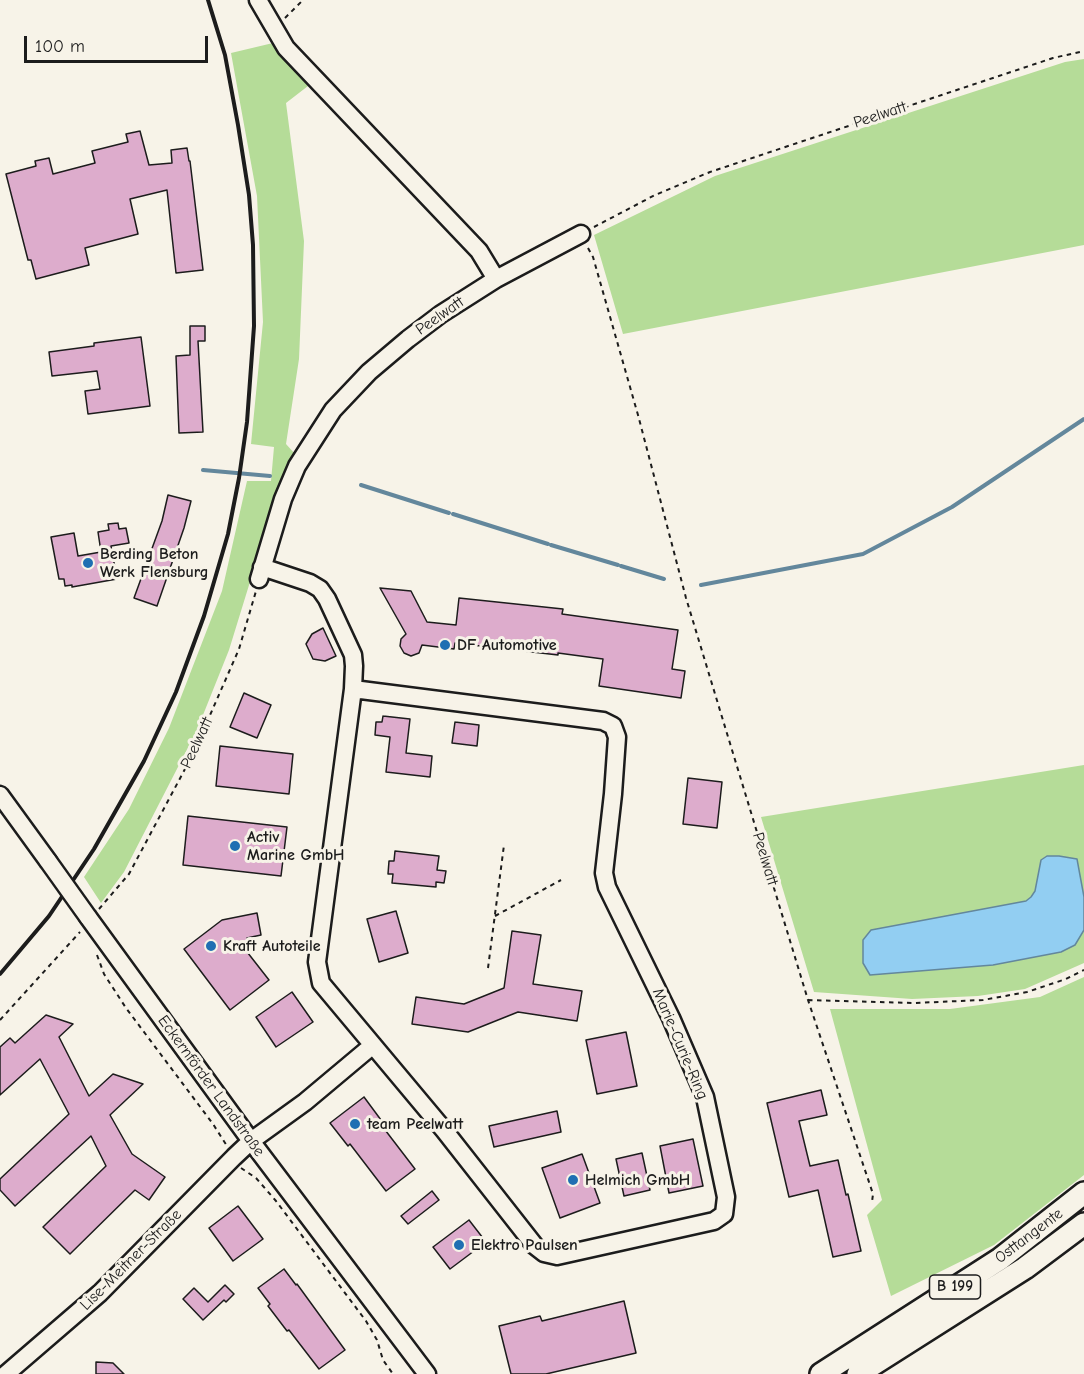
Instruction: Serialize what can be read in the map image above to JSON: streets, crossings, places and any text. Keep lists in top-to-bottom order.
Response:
{
  "streets": {
    "main road": ["Osttangente", "B 199"],
    "street": [
      "Peelwatt",
      "Marie-Curie-Ring",
      "Eckernförder Landstraße",
      "Lise-Meitner-Straße"
    ]
  },
  "crossings": [
    ["Peelwatt", "Marie-Curie-Ring"],
    ["Peelwatt", "Eckernförder Landstraße"],
    ["Eckernförder Landstraße", "Lise-Meitner-Straße"]
  ],
  "places": [
    "Berding Beton Werk Flensburg",
    "DF Automotive",
    "Activ Marine GmbH",
    "Kraft Autoteile",
    "team Peelwatt",
    "Helmich GmbH",
    "Elektro Paulsen"
  ],
  "scale_bar": "100 m"
}
